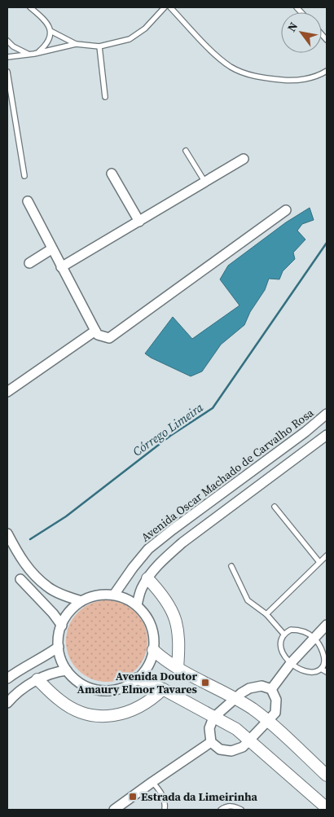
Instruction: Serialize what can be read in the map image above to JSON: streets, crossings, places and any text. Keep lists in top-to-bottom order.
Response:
{
  "streets": {
    "street": ["Avenida Oscar Machado de Carvalho Rosa"]
  },
  "water": ["Córrego Limeira"],
  "places": {
    "transit": ["Avenida Doutor Amaury Elmor Tavares", "Estrada da Limeirinha"]
  },
  "north": "top left"
}
